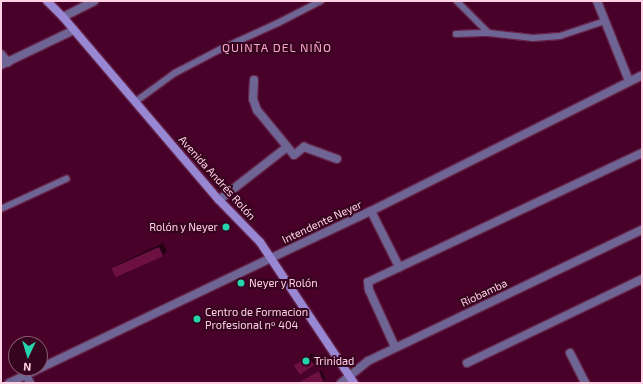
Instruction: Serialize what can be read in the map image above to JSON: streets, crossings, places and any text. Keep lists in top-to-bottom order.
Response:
{
  "streets": {
    "main road": ["Avenida Andrés Rolón"],
    "street": ["Intendente Neyer", "Riobamba"]
  },
  "crossings": [
    ["Avenida Andrés Rolón", "Intendente Neyer"],
    ["Avenida Andrés Rolón", "Riobamba"]
  ],
  "districts": ["QUINTA DEL NIÑO"],
  "places": [
    "Rolón y Neyer",
    "Neyer y Rolón",
    "Centro de Formacion Profesional nº 404",
    "Trinidad"
  ],
  "north": "bottom"
}
